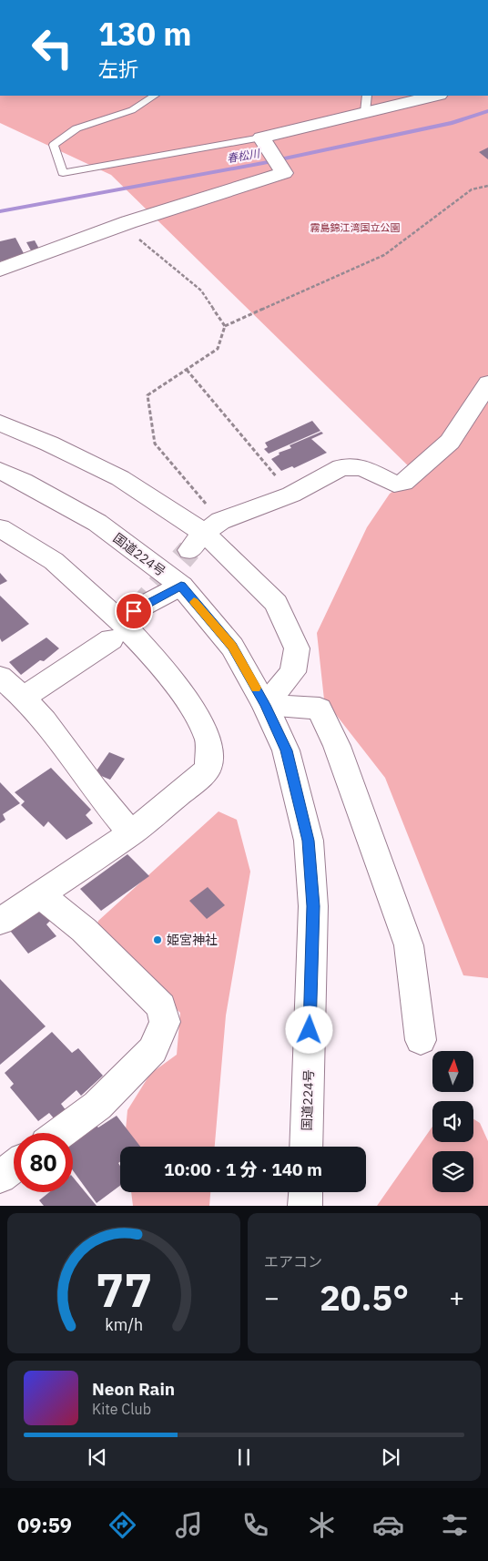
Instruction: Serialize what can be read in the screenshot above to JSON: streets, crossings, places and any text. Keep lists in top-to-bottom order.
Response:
{
  "streets": {
    "main road": ["国道224号"]
  },
  "water": ["春松川"],
  "parks": ["霧島錦江湾国立公園"],
  "places": ["姫宮神社"],
  "north": "top",
  "page": {
    "turn": ["130 m", "左折"],
    "limit": "80",
    "trip": "10:00 · 1 分 · 140 m",
    "tile": "エアコン",
    "heat": ["−", "20.5°", "+"],
    "song": ["Neon Rain", "Kite Club"],
    "tabs": "09:59",
    "gauge": ["77", "km/h"]
  }
}
